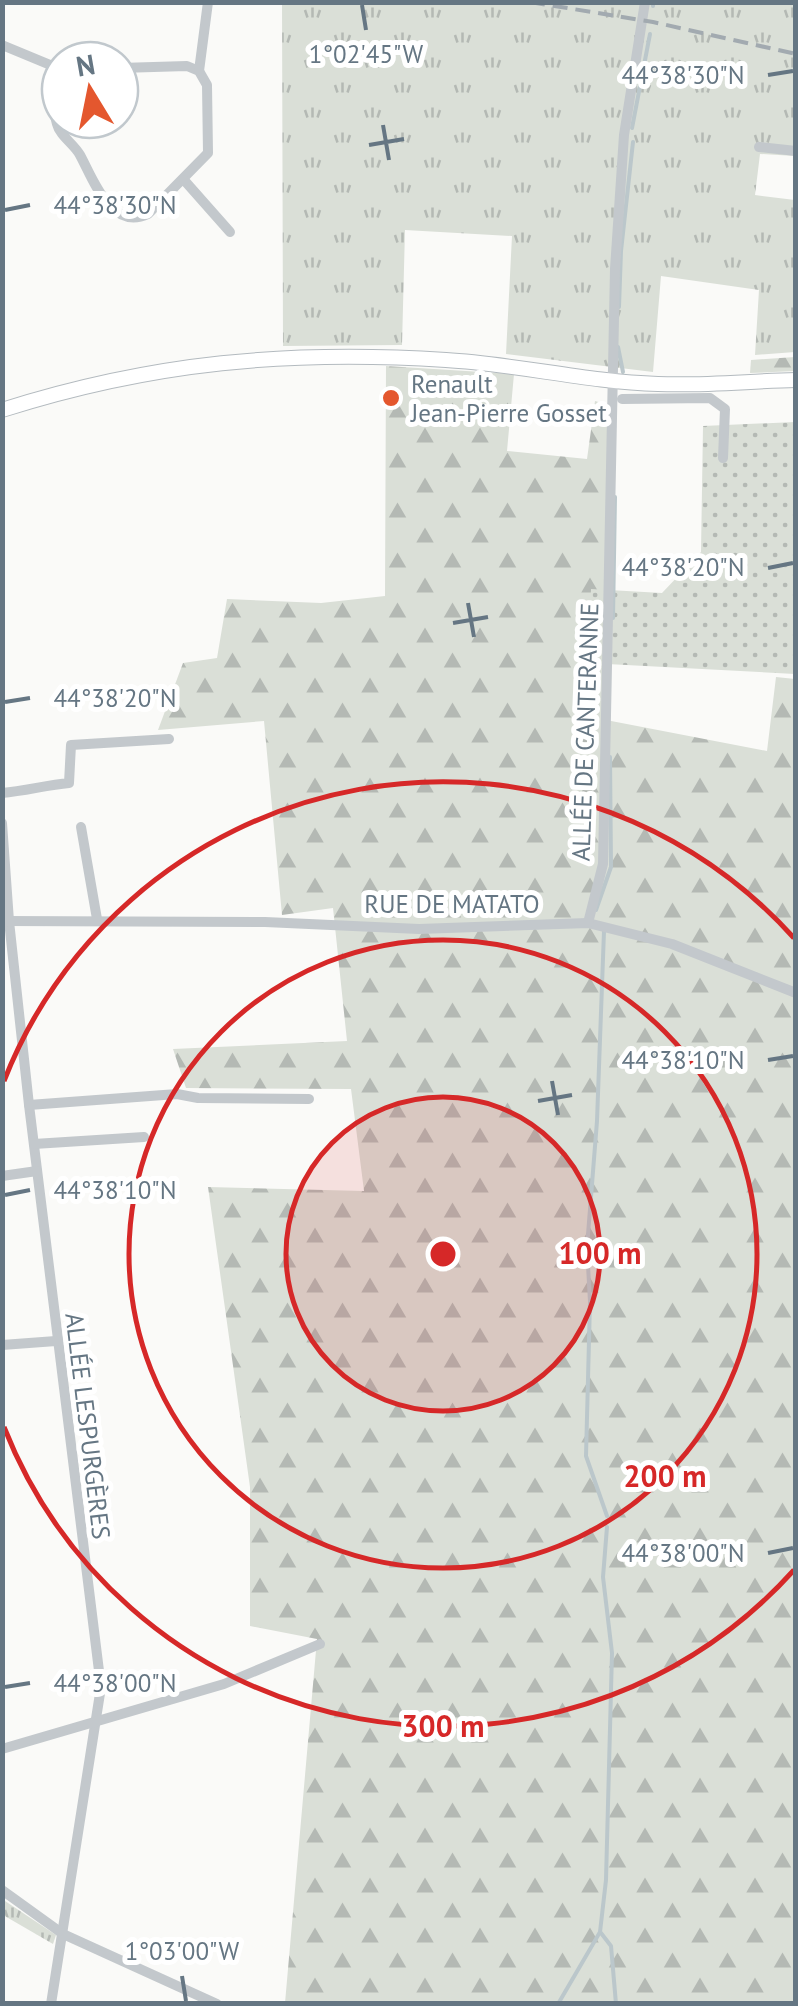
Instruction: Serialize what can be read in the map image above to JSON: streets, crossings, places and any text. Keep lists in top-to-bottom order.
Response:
{
  "streets": {
    "street": ["ALLÉE DE CANTERANNE", "RUE DE MATATO", "ALLÉE LESPURGÈRES"]
  },
  "crossings": [
    ["ALLÉE DE CANTERANNE", "RUE DE MATATO"],
    ["RUE DE MATATO", "ALLÉE LESPURGÈRES"]
  ],
  "places": ["Renault Jean-Pierre Gosset"],
  "north": "top",
  "coordinates": [
    "1°02'45\"W",
    "44°38'30\"N",
    "44°38'20\"N",
    "44°38'10\"N",
    "44°38'00\"N",
    "1°03'00\"W"
  ],
  "rings": ["100 m", "200 m", "300 m"]
}
